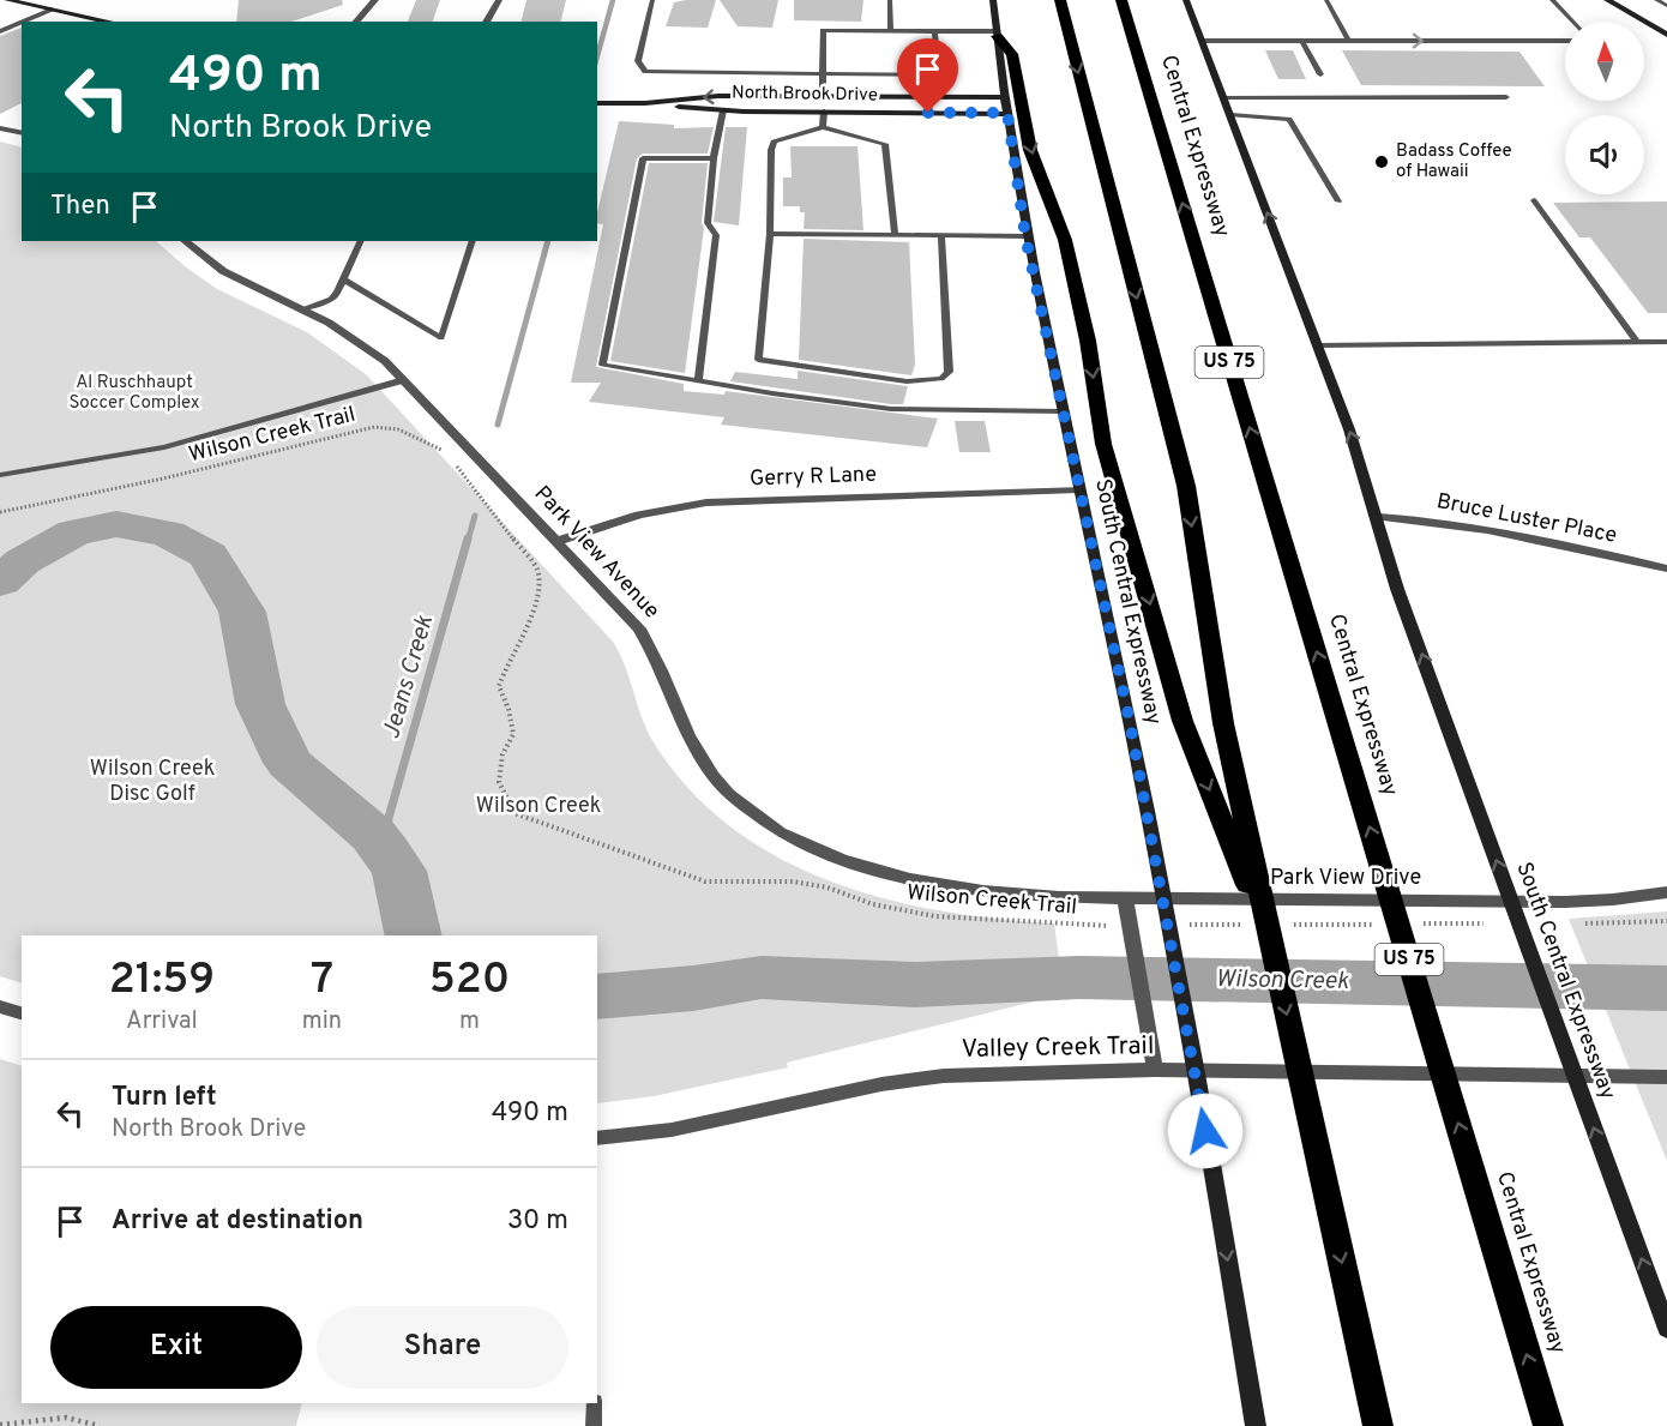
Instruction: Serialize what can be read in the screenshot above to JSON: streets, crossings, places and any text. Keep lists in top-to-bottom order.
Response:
{
  "streets": {
    "highway": ["Central Expressway", "US 75"],
    "main road": ["North Brook Drive", "South Central Expressway"],
    "street": [
      "Gerry R Lane",
      "Bruce Luster Place",
      "Park View Avenue",
      "Park View Drive",
      "Valley Creek Trail"
    ],
    "path": ["Wilson Creek Trail"]
  },
  "crossings": [
    ["North Brook Drive", "South Central Expressway"],
    ["Gerry R Lane", "Park View Avenue"],
    ["Gerry R Lane", "South Central Expressway"],
    ["Bruce Luster Place", "South Central Expressway"],
    ["Park View Avenue", "Park View Drive"]
  ],
  "water": ["Jeans Creek", "Wilson Creek"],
  "parks": ["Al Ruschhaupt Soccer Complex", "Wilson Creek Disc Golf", "Wilson Creek"],
  "places": ["Badass Coffee of Hawaii"],
  "north": "top",
  "page": {
    "turn": ["490 m", "North Brook Drive"],
    "then": "Then",
    "eta": [
      "21:59",
      "Arrival",
      "7",
      "min",
      "520",
      "m"
    ],
    "list": [
      {
        "name": "Turn left",
        "note": "North Brook Drive",
        "value": "490 m"
      },
      {
        "name": "Arrive at destination",
        "value": "30 m"
      }
    ],
    "buttons": ["Exit", "Share"]
  }
}
